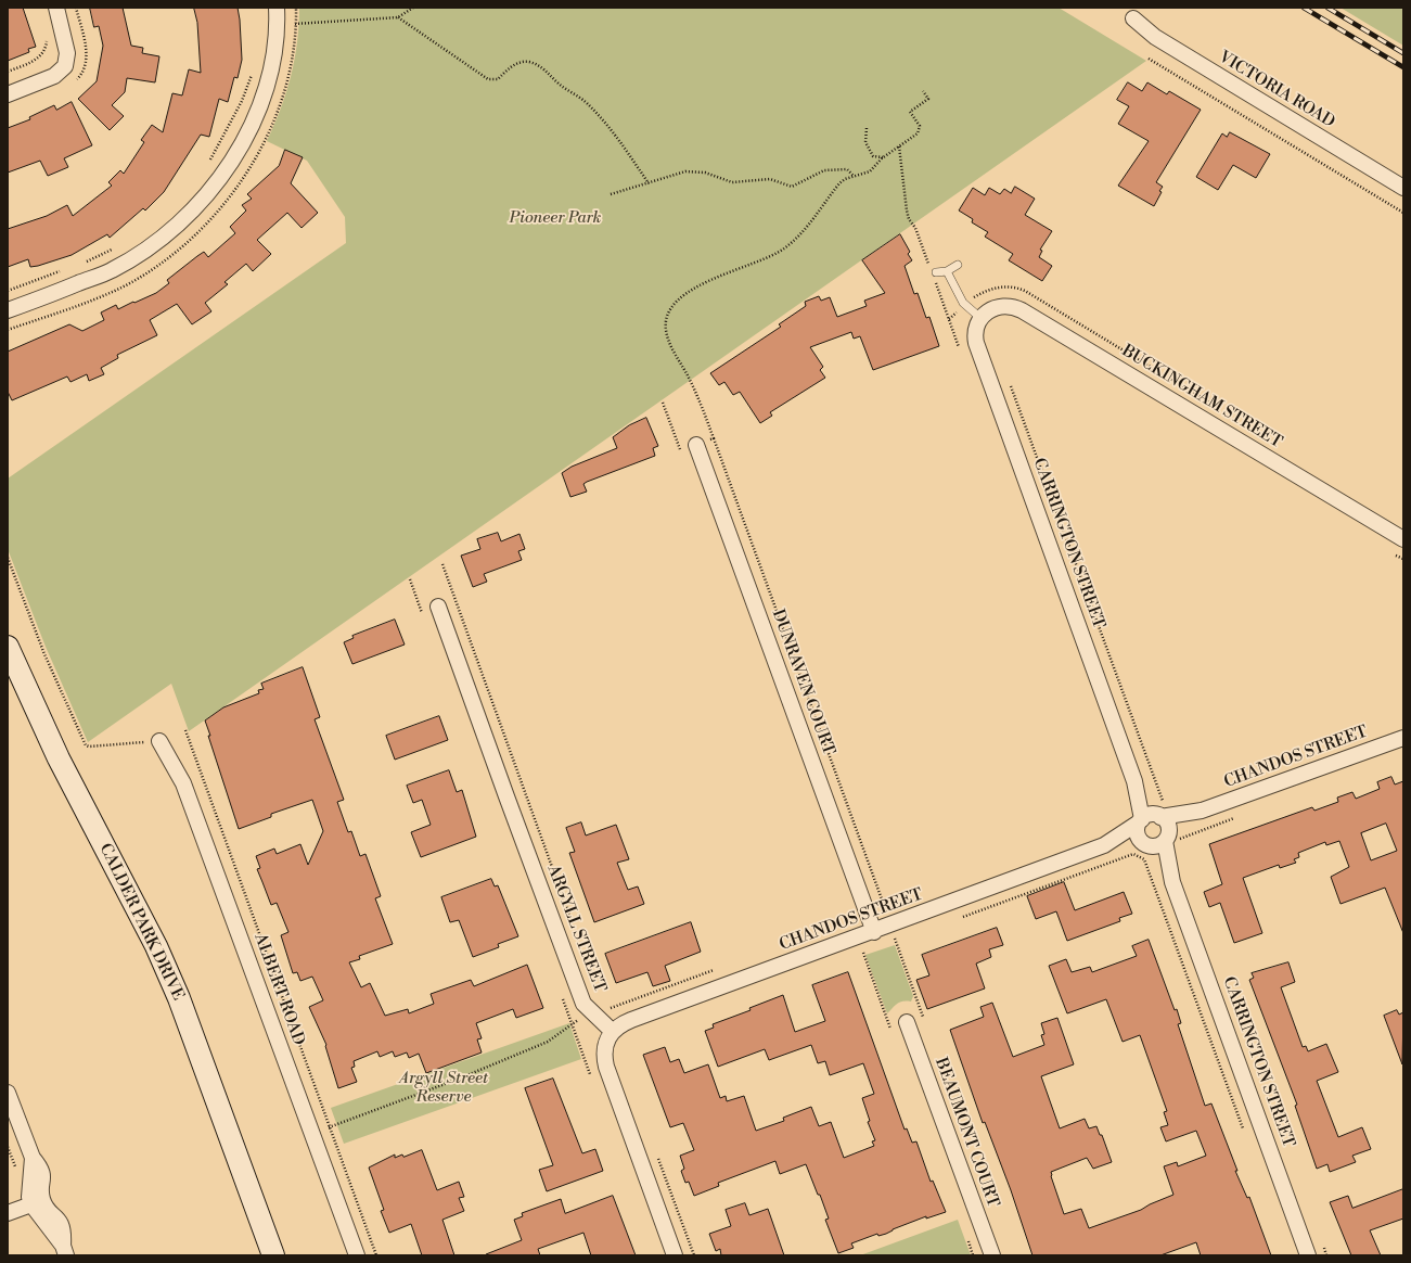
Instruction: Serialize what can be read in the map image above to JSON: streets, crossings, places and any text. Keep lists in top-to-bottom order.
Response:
{
  "streets": {
    "street": [
      "VICTORIA ROAD",
      "BUCKINGHAM STREET",
      "CARRINGTON STREET",
      "DUNRAVEN COURT",
      "CHANDOS STREET",
      "CALDER PARK DRIVE",
      "ARGYLL STREET",
      "ALBERT ROAD",
      "BEAUMONT COURT"
    ]
  },
  "crossings": [
    ["BUCKINGHAM STREET", "CARRINGTON STREET"],
    ["DUNRAVEN COURT", "CHANDOS STREET"],
    ["CHANDOS STREET", "ARGYLL STREET"]
  ],
  "parks": ["Pioneer Park", "Argyll Street Reserve"]
}
